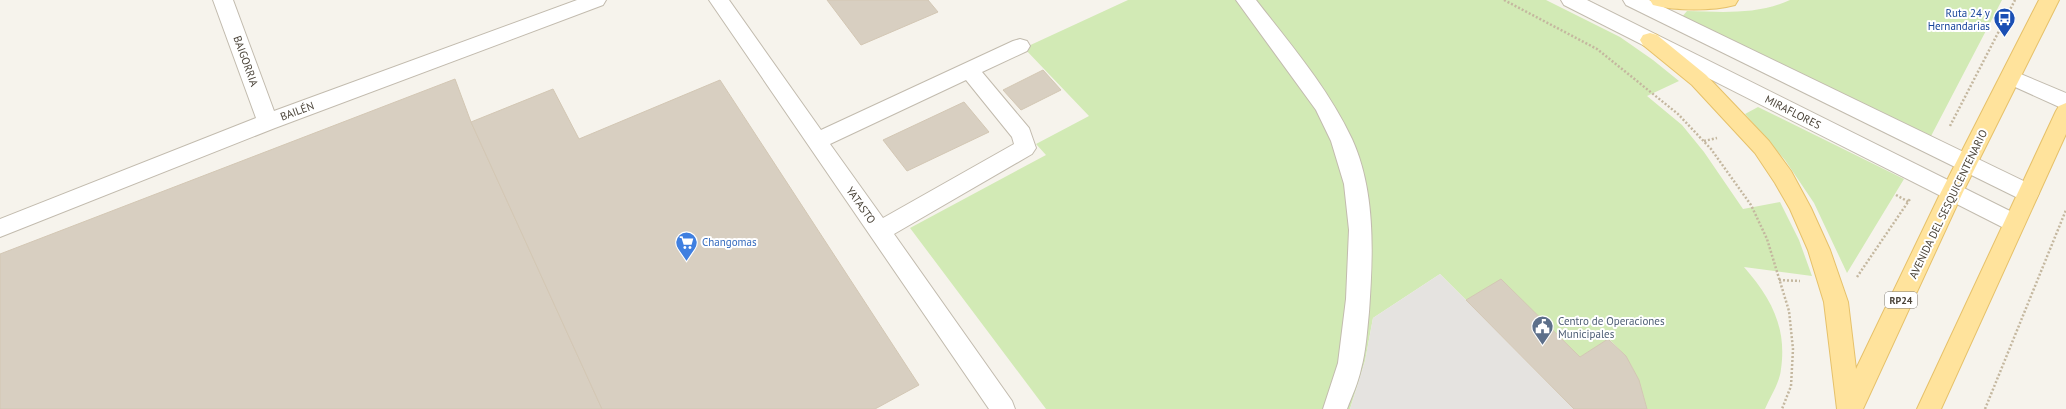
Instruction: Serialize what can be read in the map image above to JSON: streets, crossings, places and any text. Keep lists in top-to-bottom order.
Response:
{
  "streets": {
    "main road": ["AVENIDA DEL SESQUICENTENARIO", "RP24"],
    "street": [
      "BAIGORRIA",
      "BAILÉN",
      "MIRAFLORES",
      "YATASTO"
    ]
  },
  "crossings": [
    ["BAIGORRIA", "BAILÉN"],
    ["MIRAFLORES", "AVENIDA DEL SESQUICENTENARIO"]
  ],
  "places": {
    "bus stop": ["Ruta 24 y Hernandarias"],
    "supermarket": ["Changomas"],
    "public building": ["Centro de Operaciones Municipales"]
  }
}
